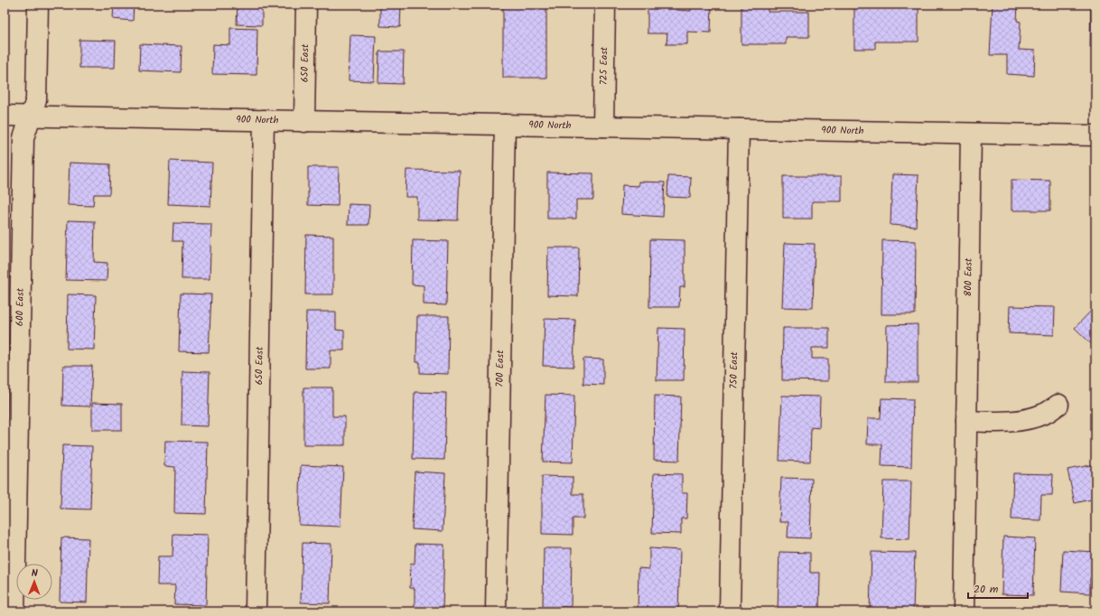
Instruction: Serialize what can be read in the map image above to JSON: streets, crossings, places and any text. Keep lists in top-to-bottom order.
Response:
{
  "streets": {
    "street": [
      "650 East",
      "725 East",
      "900 North",
      "800 East",
      "600 East",
      "700 East",
      "750 East"
    ]
  },
  "crossings": [
    ["650 East", "900 North"],
    ["725 East", "900 North"],
    ["900 North", "800 East"],
    ["900 North", "600 East"],
    ["900 North", "700 East"],
    ["900 North", "750 East"]
  ],
  "scale_bar": "20 m",
  "north": "top"
}
